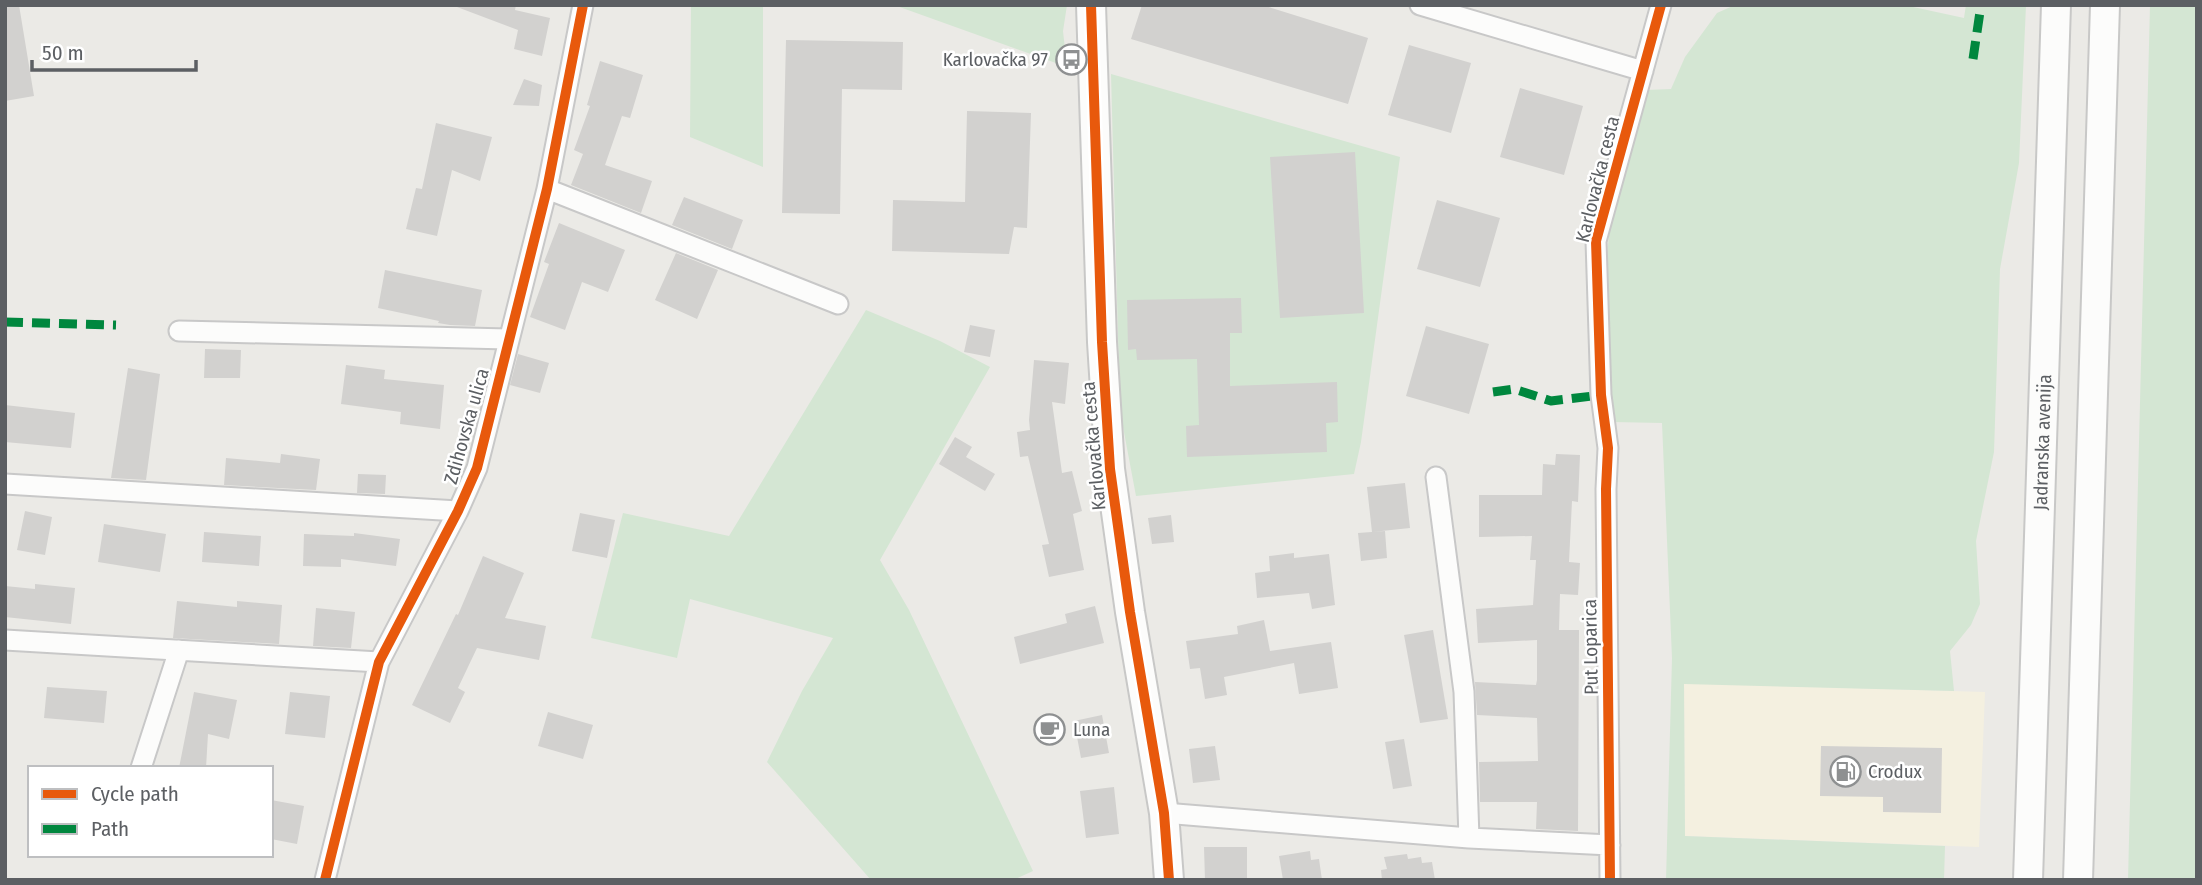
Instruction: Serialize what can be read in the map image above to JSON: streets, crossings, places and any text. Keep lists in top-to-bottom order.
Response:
{
  "streets": {
    "main road": ["Karlovačka cesta", "Jadranska avenija"],
    "street": ["Zdihovska ulica", "Put Loparica"]
  },
  "crossings": [
    ["Karlovačka cesta", "Put Loparica"]
  ],
  "places": {
    "bus stop": ["Karlovačka 97"],
    "cafe": ["Luna"],
    "fuel station": ["Crodux"]
  },
  "legend": ["Cycle path", "Path"],
  "scale_bar": "50 m"
}
